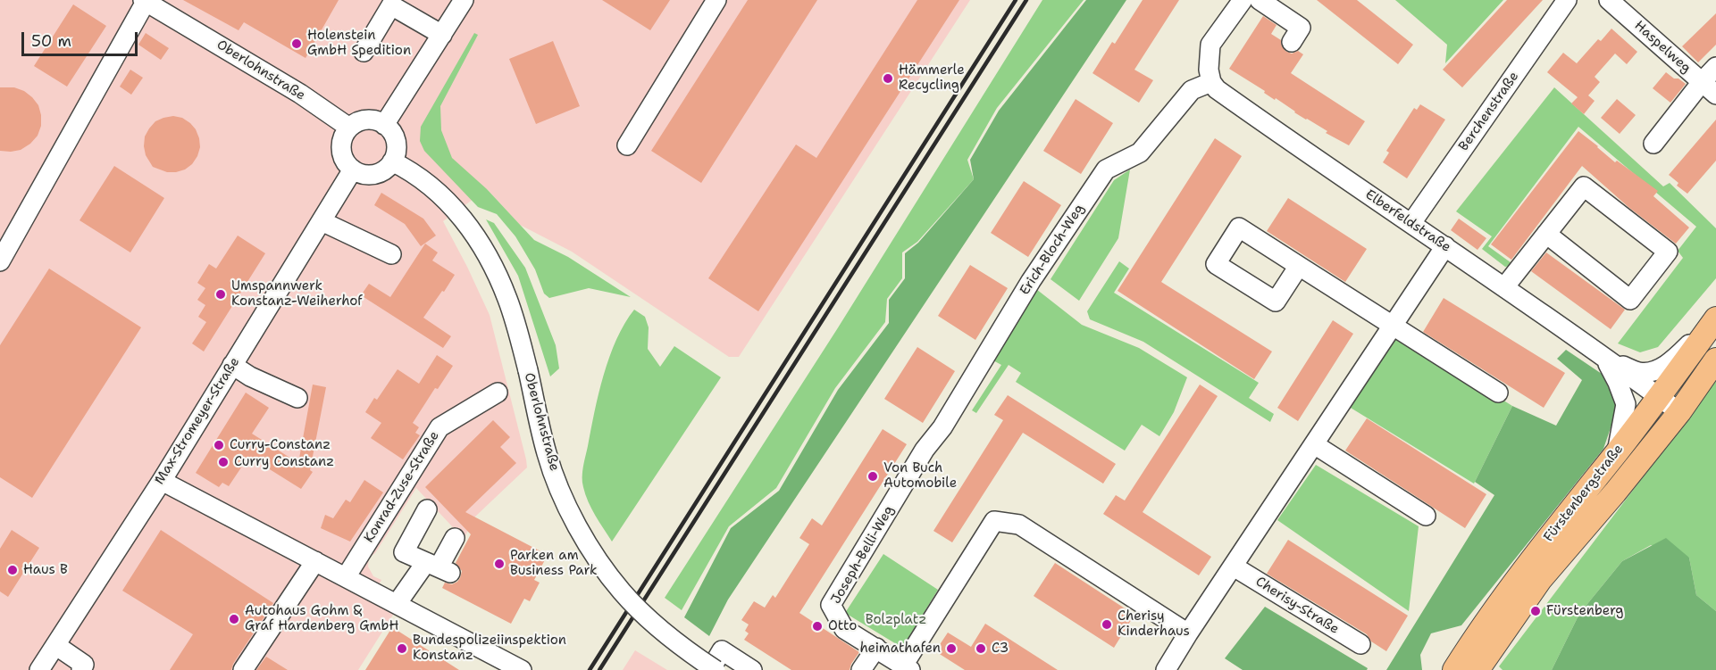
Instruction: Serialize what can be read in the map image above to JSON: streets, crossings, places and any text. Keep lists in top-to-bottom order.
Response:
{
  "streets": {
    "main road": ["Fürstenbergstraße"],
    "street": [
      "Haspelweg",
      "Oberlohnstraße",
      "Berchenstraße",
      "Elberfeldstraße",
      "Erich-Bloch-Weg",
      "Max-Stromeyer-Straße",
      "Konrad-Zuse-Straße",
      "Joseph-Belli-Weg",
      "Cherisy-Straße"
    ]
  },
  "crossings": [
    ["Oberlohnstraße", "Max-Stromeyer-Straße"],
    ["Berchenstraße", "Elberfeldstraße"],
    ["Elberfeldstraße", "Erich-Bloch-Weg"],
    ["Elberfeldstraße", "Fürstenbergstraße"],
    ["Erich-Bloch-Weg", "Joseph-Belli-Weg"]
  ],
  "parks": ["Bolzplatz"],
  "places": [
    "Holenstein GmbH Spedition",
    "Hämmerle Recycling",
    "Umspannwerk Konstanz-Weiherhof",
    "Curry-Constanz",
    "Curry Constanz",
    "Von Buch Automobile",
    "Parken am Business Park",
    "Haus B",
    "Fürstenberg",
    "Autohaus Gohm & Graf Hardenberg GmbH",
    "Cherisy Kinderhaus",
    "Otto",
    "Bundespolizeiinspektion Konstanz",
    "heimathafen",
    "C3"
  ],
  "scale_bar": "50 m"
}
